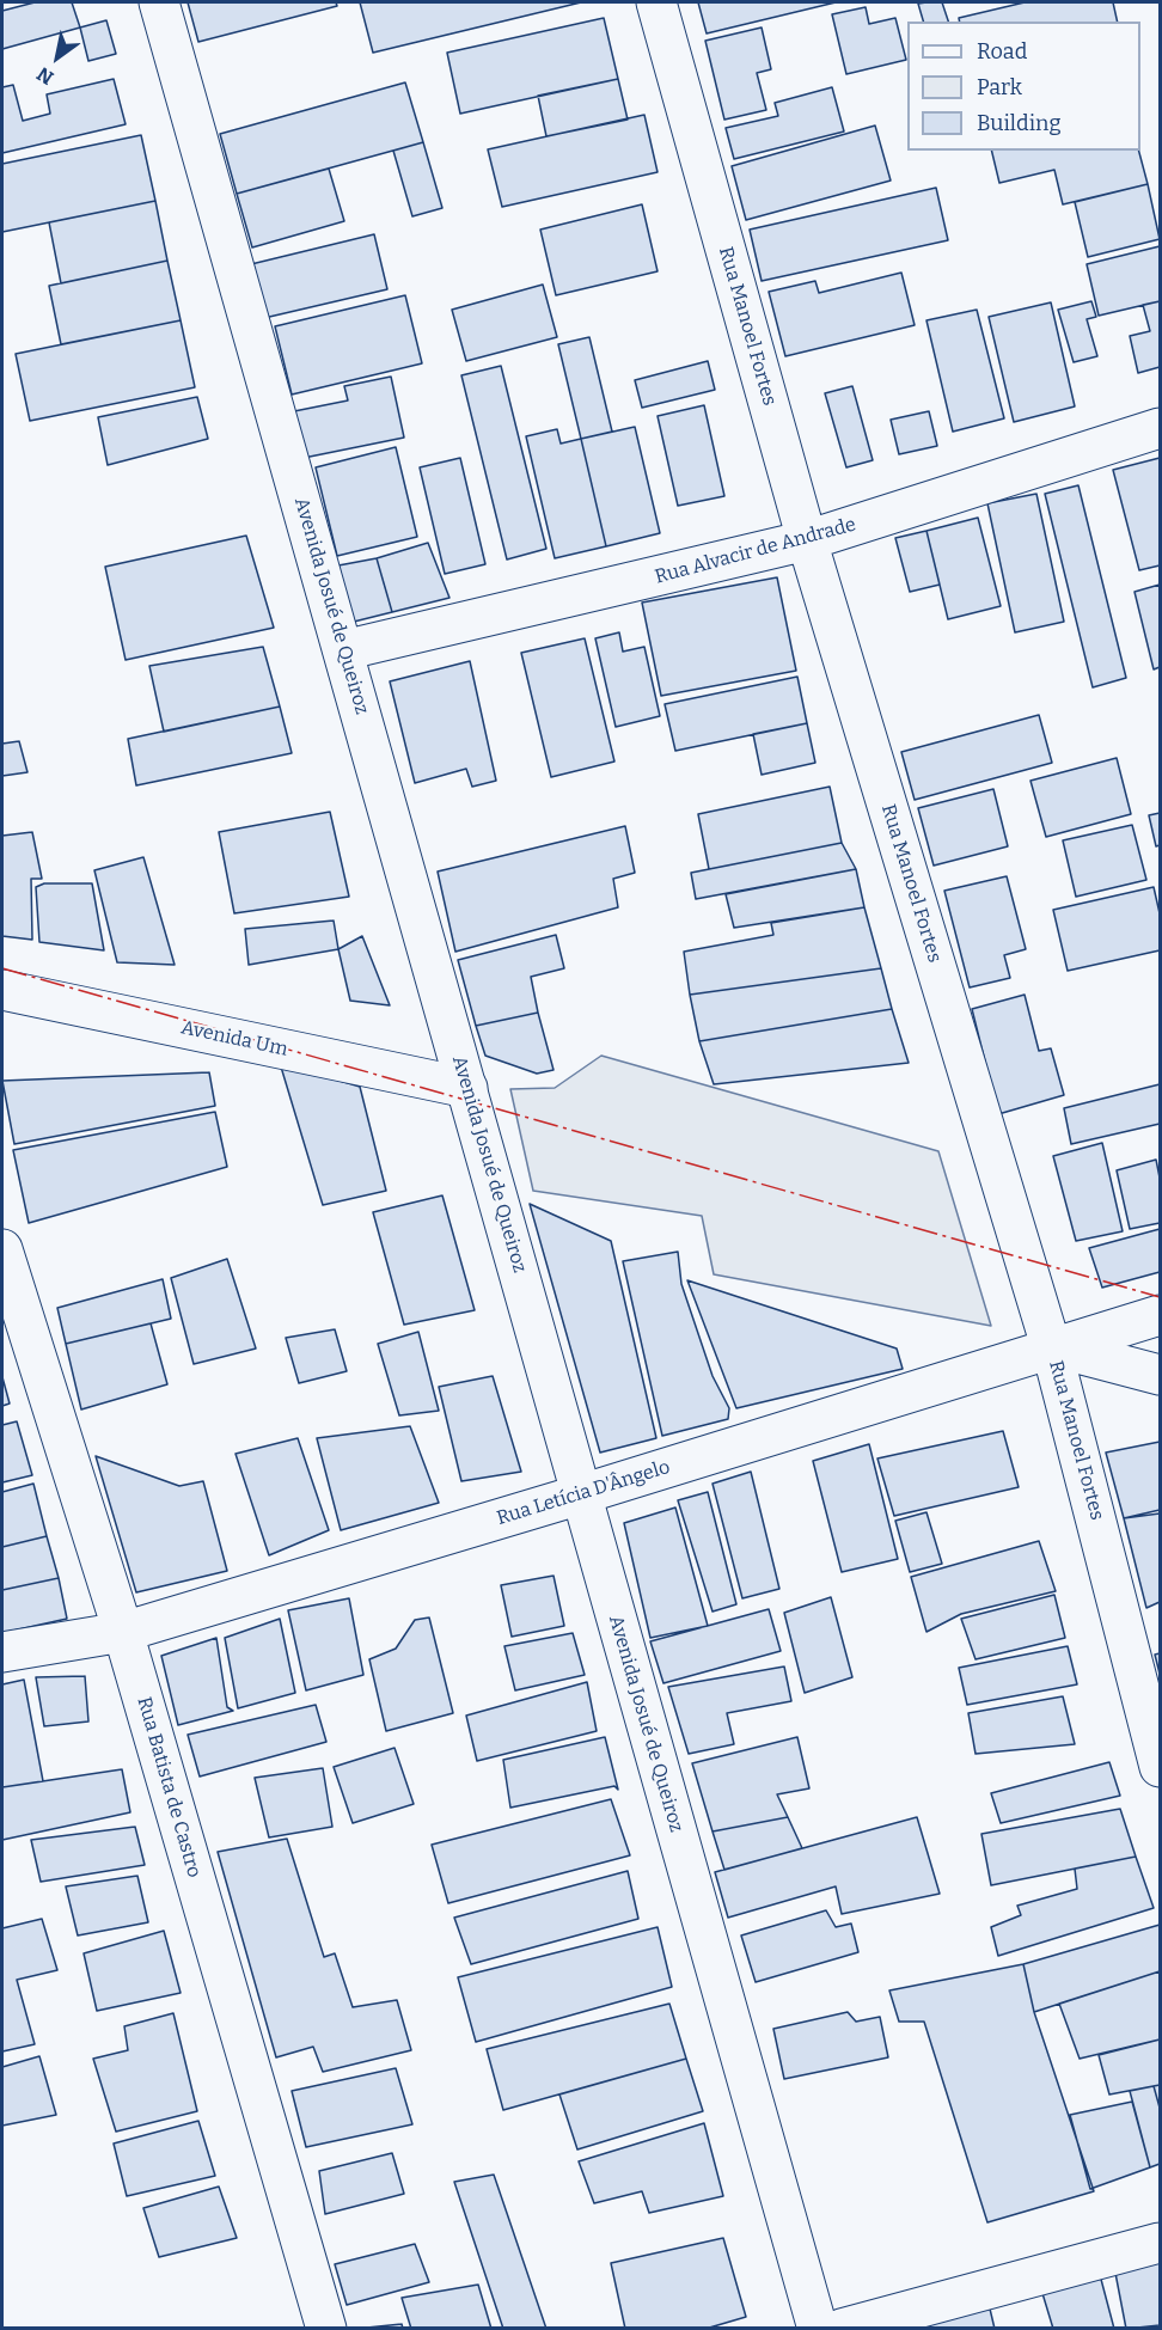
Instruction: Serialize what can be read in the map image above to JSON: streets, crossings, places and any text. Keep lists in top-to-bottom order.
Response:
{
  "streets": {
    "street": [
      "Rua Manoel Fortes",
      "Rua Alvacir de Andrade",
      "Avenida Josué de Queiroz",
      "Avenida Um",
      "Rua Letícia D'Ângelo",
      "Rua Batista de Castro"
    ]
  },
  "crossings": [
    ["Rua Manoel Fortes", "Rua Alvacir de Andrade"],
    ["Rua Manoel Fortes", "Rua Letícia D'Ângelo"],
    ["Rua Alvacir de Andrade", "Avenida Josué de Queiroz"],
    ["Avenida Josué de Queiroz", "Avenida Um"],
    ["Avenida Josué de Queiroz", "Rua Letícia D'Ângelo"],
    ["Rua Letícia D'Ângelo", "Rua Batista de Castro"]
  ],
  "legend": ["Road", "Park", "Building"],
  "north": "bottom left"
}
